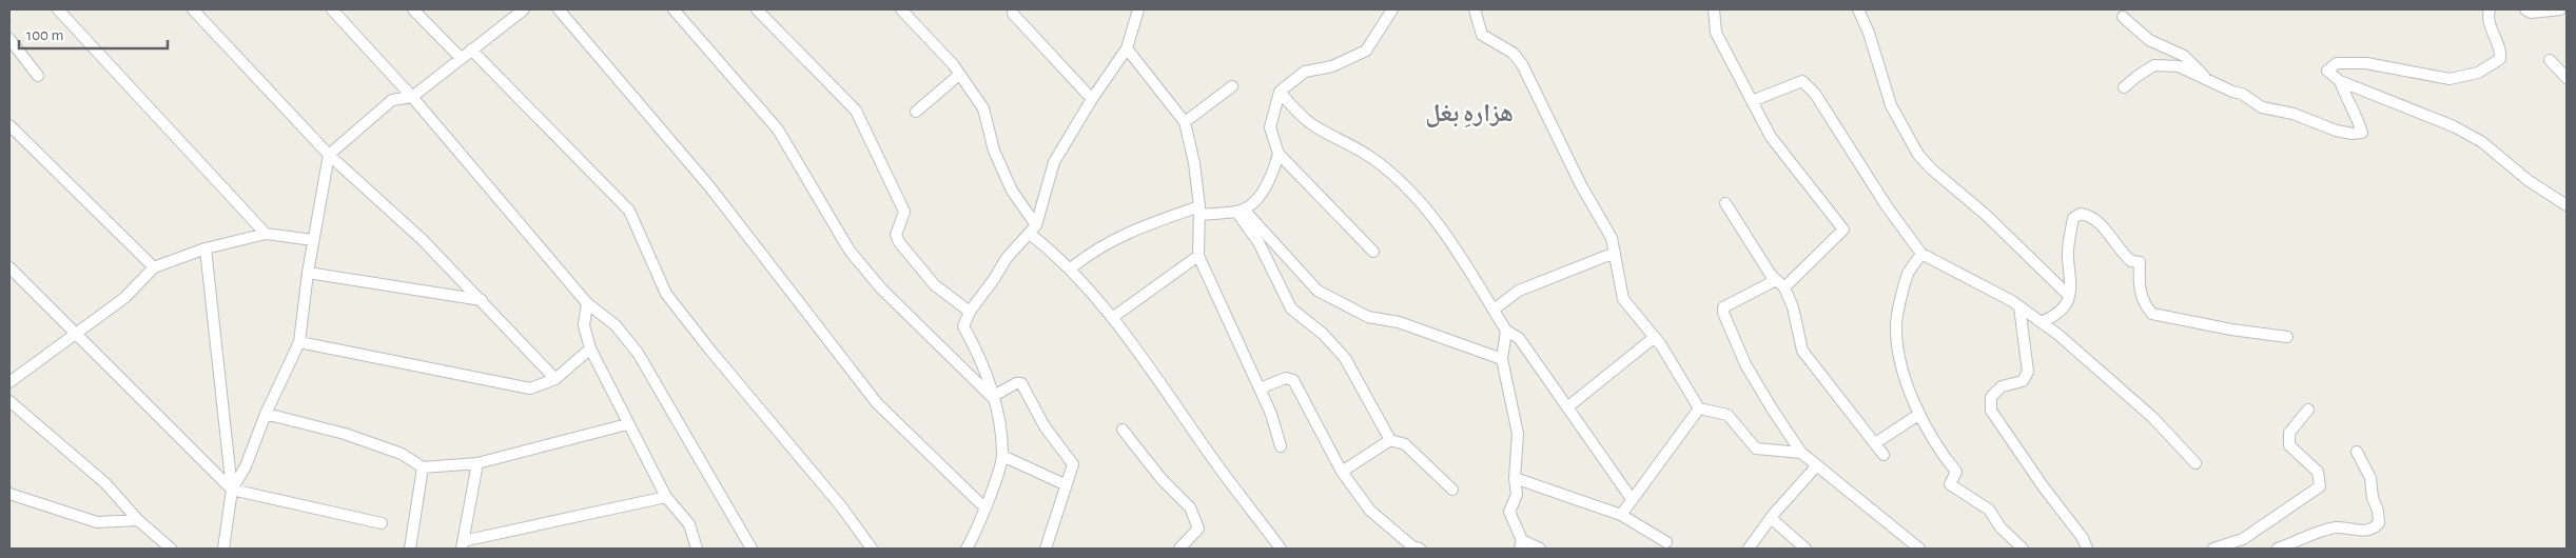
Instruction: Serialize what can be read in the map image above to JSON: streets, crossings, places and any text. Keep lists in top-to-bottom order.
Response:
{
  "districts": ["هزارهِ بغل"],
  "scale_bar": "100 m"
}
